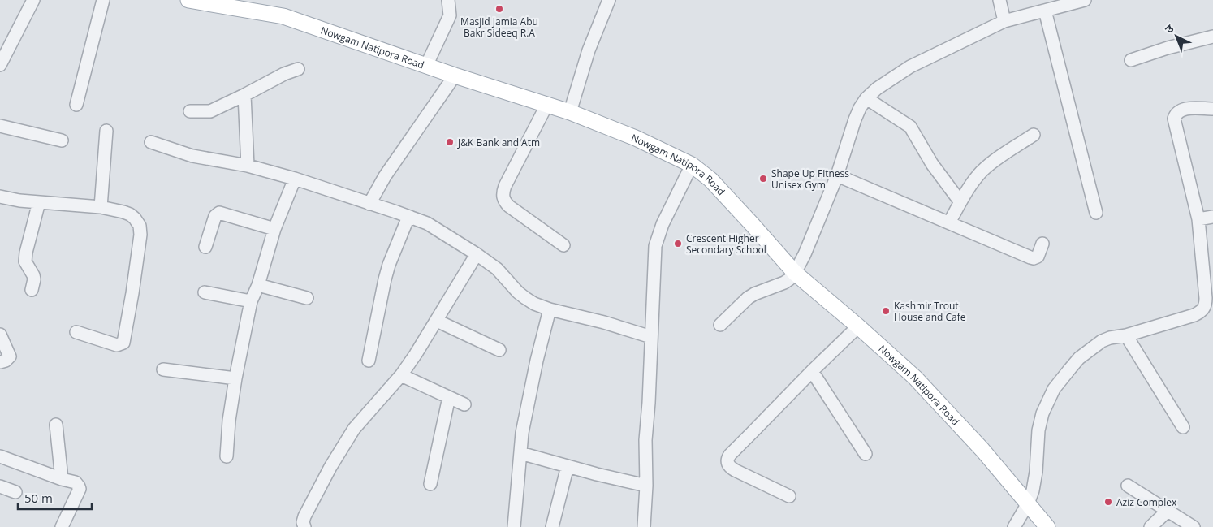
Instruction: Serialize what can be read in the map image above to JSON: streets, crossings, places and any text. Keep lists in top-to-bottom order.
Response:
{
  "streets": {
    "main road": ["Nowgam Natipora Road"]
  },
  "places": [
    "Masjid Jamia Abu Bakr Sideeq R.A",
    "J&K Bank and Atm",
    "Shape Up Fitness Unisex Gym",
    "Crescent Higher Secondary School",
    "Kashmir Trout House and Cafe",
    "Aziz Complex"
  ],
  "scale_bar": "50 m",
  "north": "top left"
}
